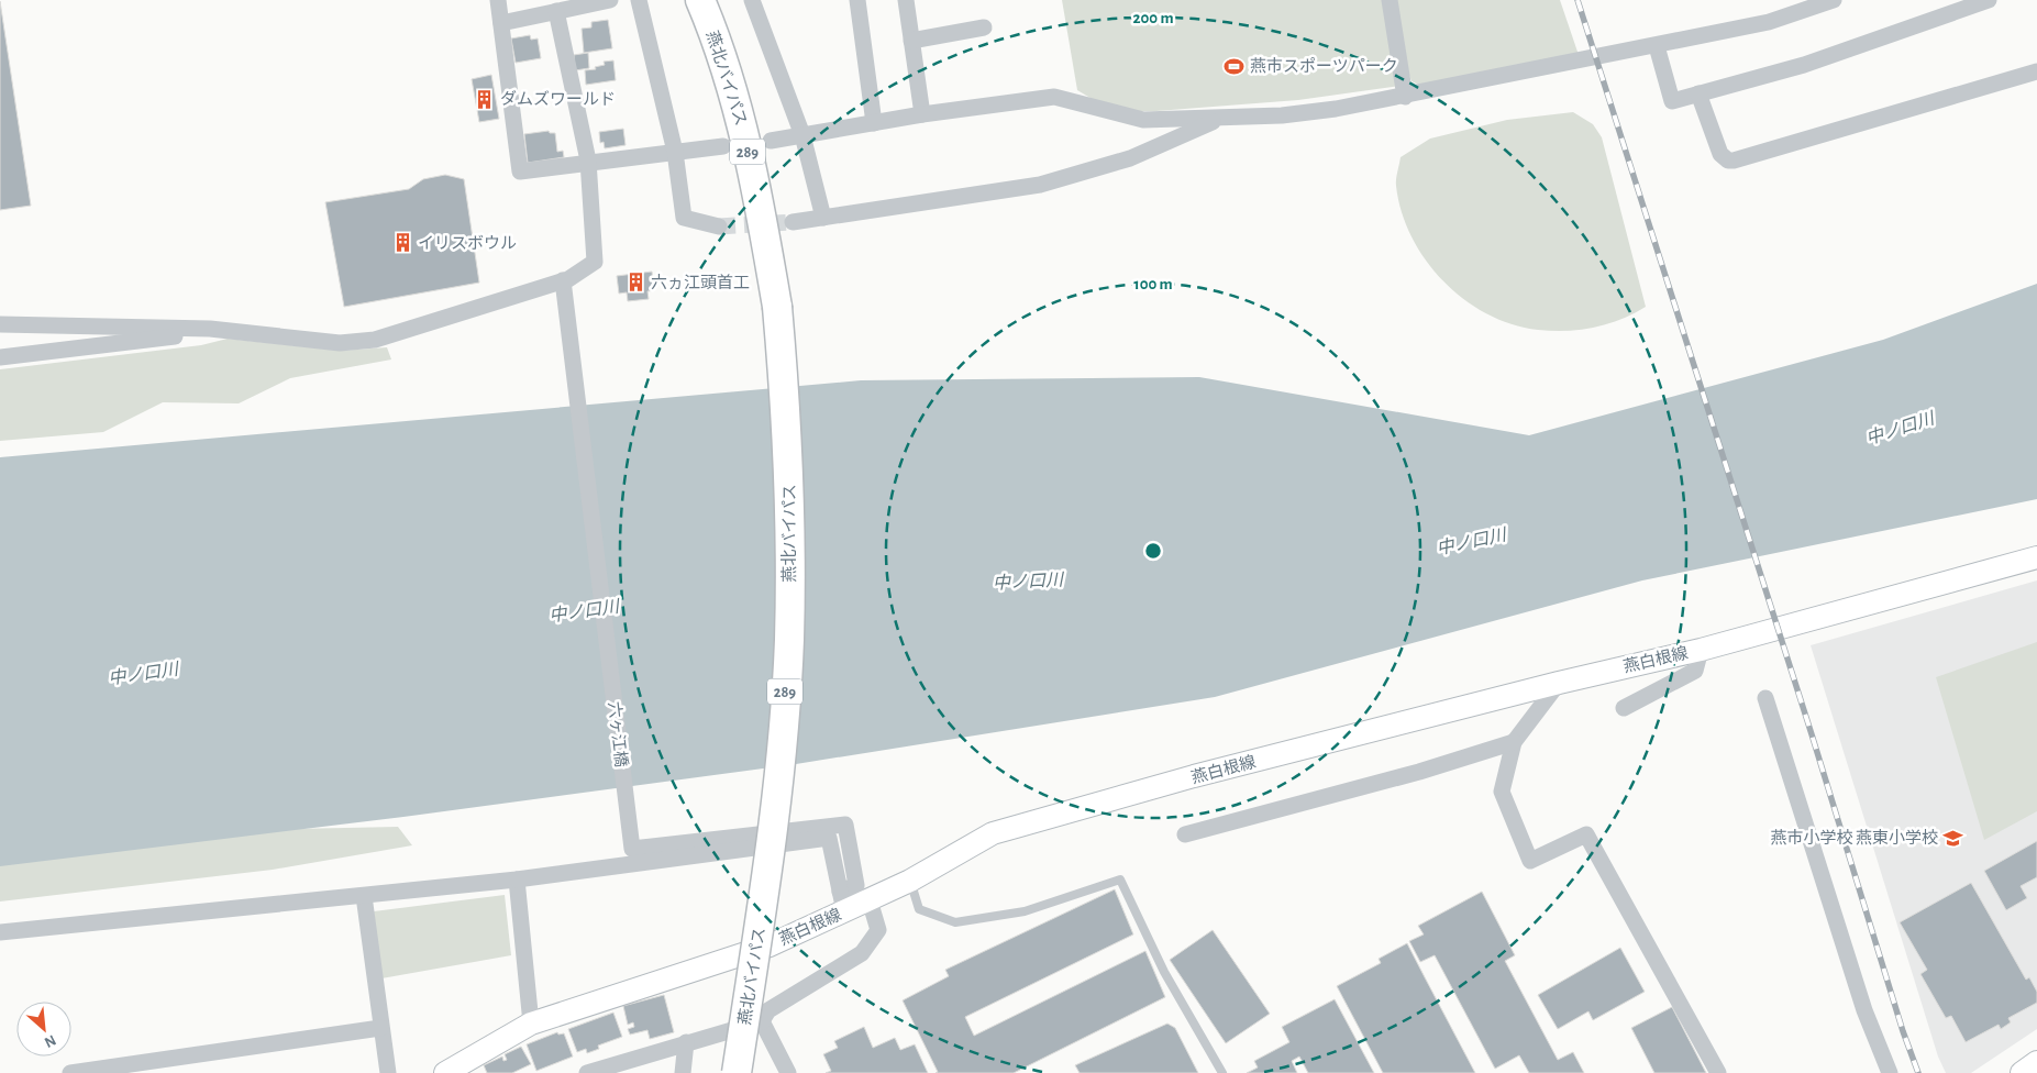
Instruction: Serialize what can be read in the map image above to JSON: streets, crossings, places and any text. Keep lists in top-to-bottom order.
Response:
{
  "streets": {
    "highway": ["燕北バイパス", "289"],
    "main road": ["燕白根線"],
    "street": ["六ヶ江橋"]
  },
  "crossings": [
    ["燕白根線", "六ヶ江橋"]
  ],
  "water": ["中ノ口川"],
  "places": {
    "sports": ["燕市スポーツパーク"],
    "building": ["ダムズワールド", "イリスボウル", "六ヵ江頭首工"],
    "school or university": ["燕市小学校 燕東小学校"]
  },
  "north": "bottom right",
  "rings": ["200 m", "100 m"]
}
